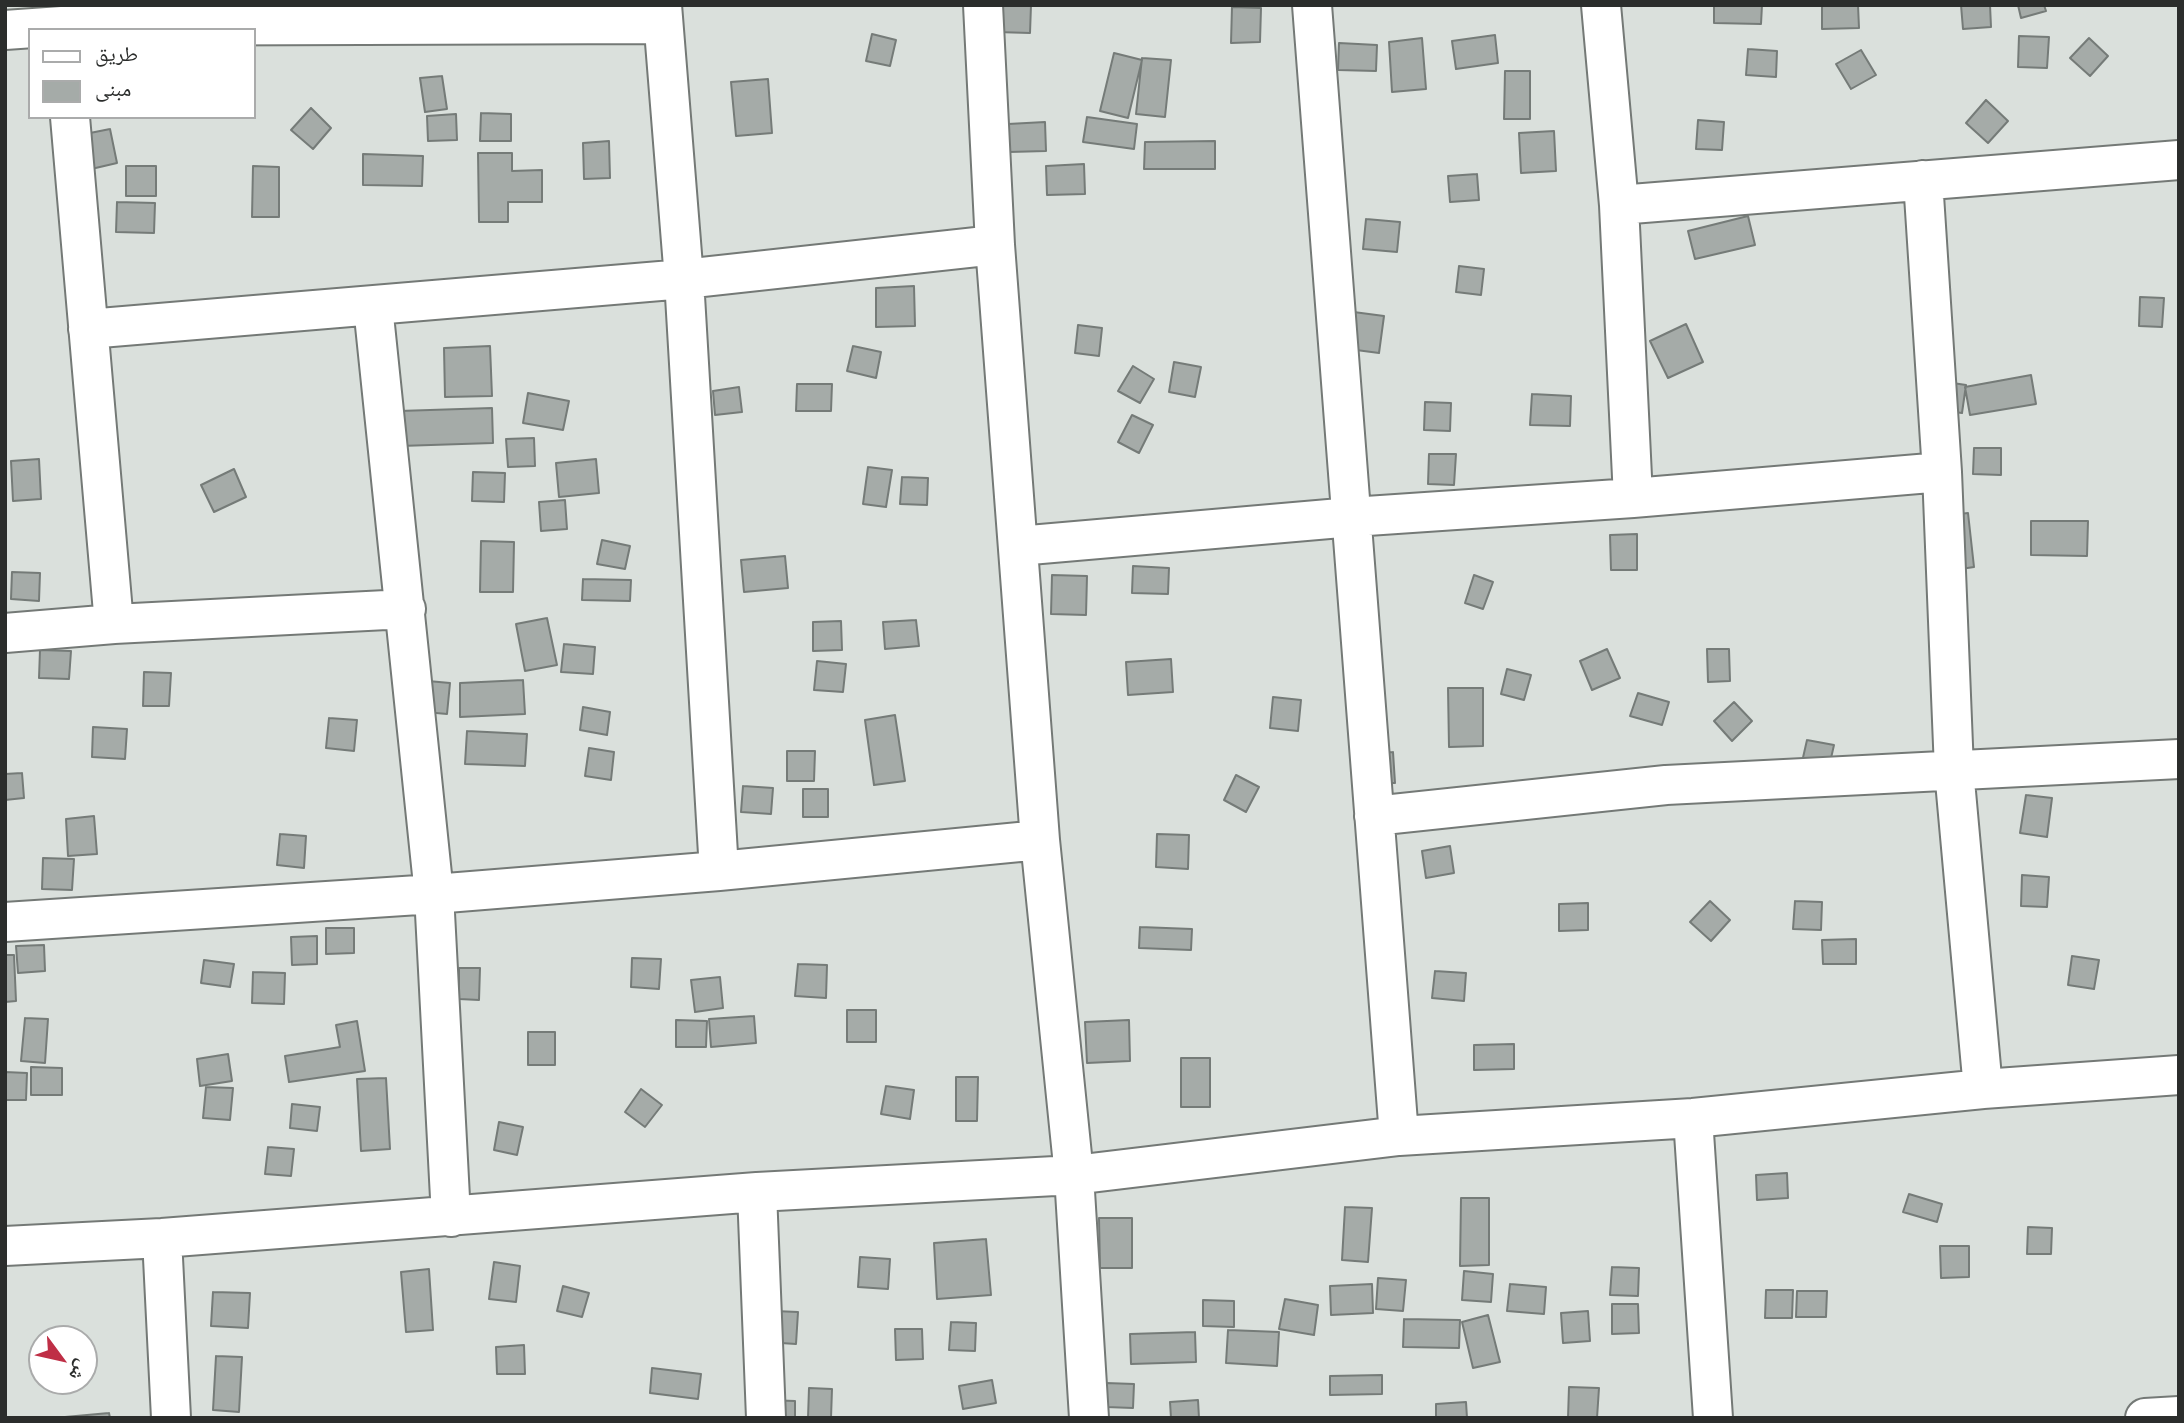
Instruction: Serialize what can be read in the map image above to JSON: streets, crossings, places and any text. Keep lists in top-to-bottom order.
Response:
{
  "legend": ["طريق", "مبنى"],
  "north": "bottom right"
}
